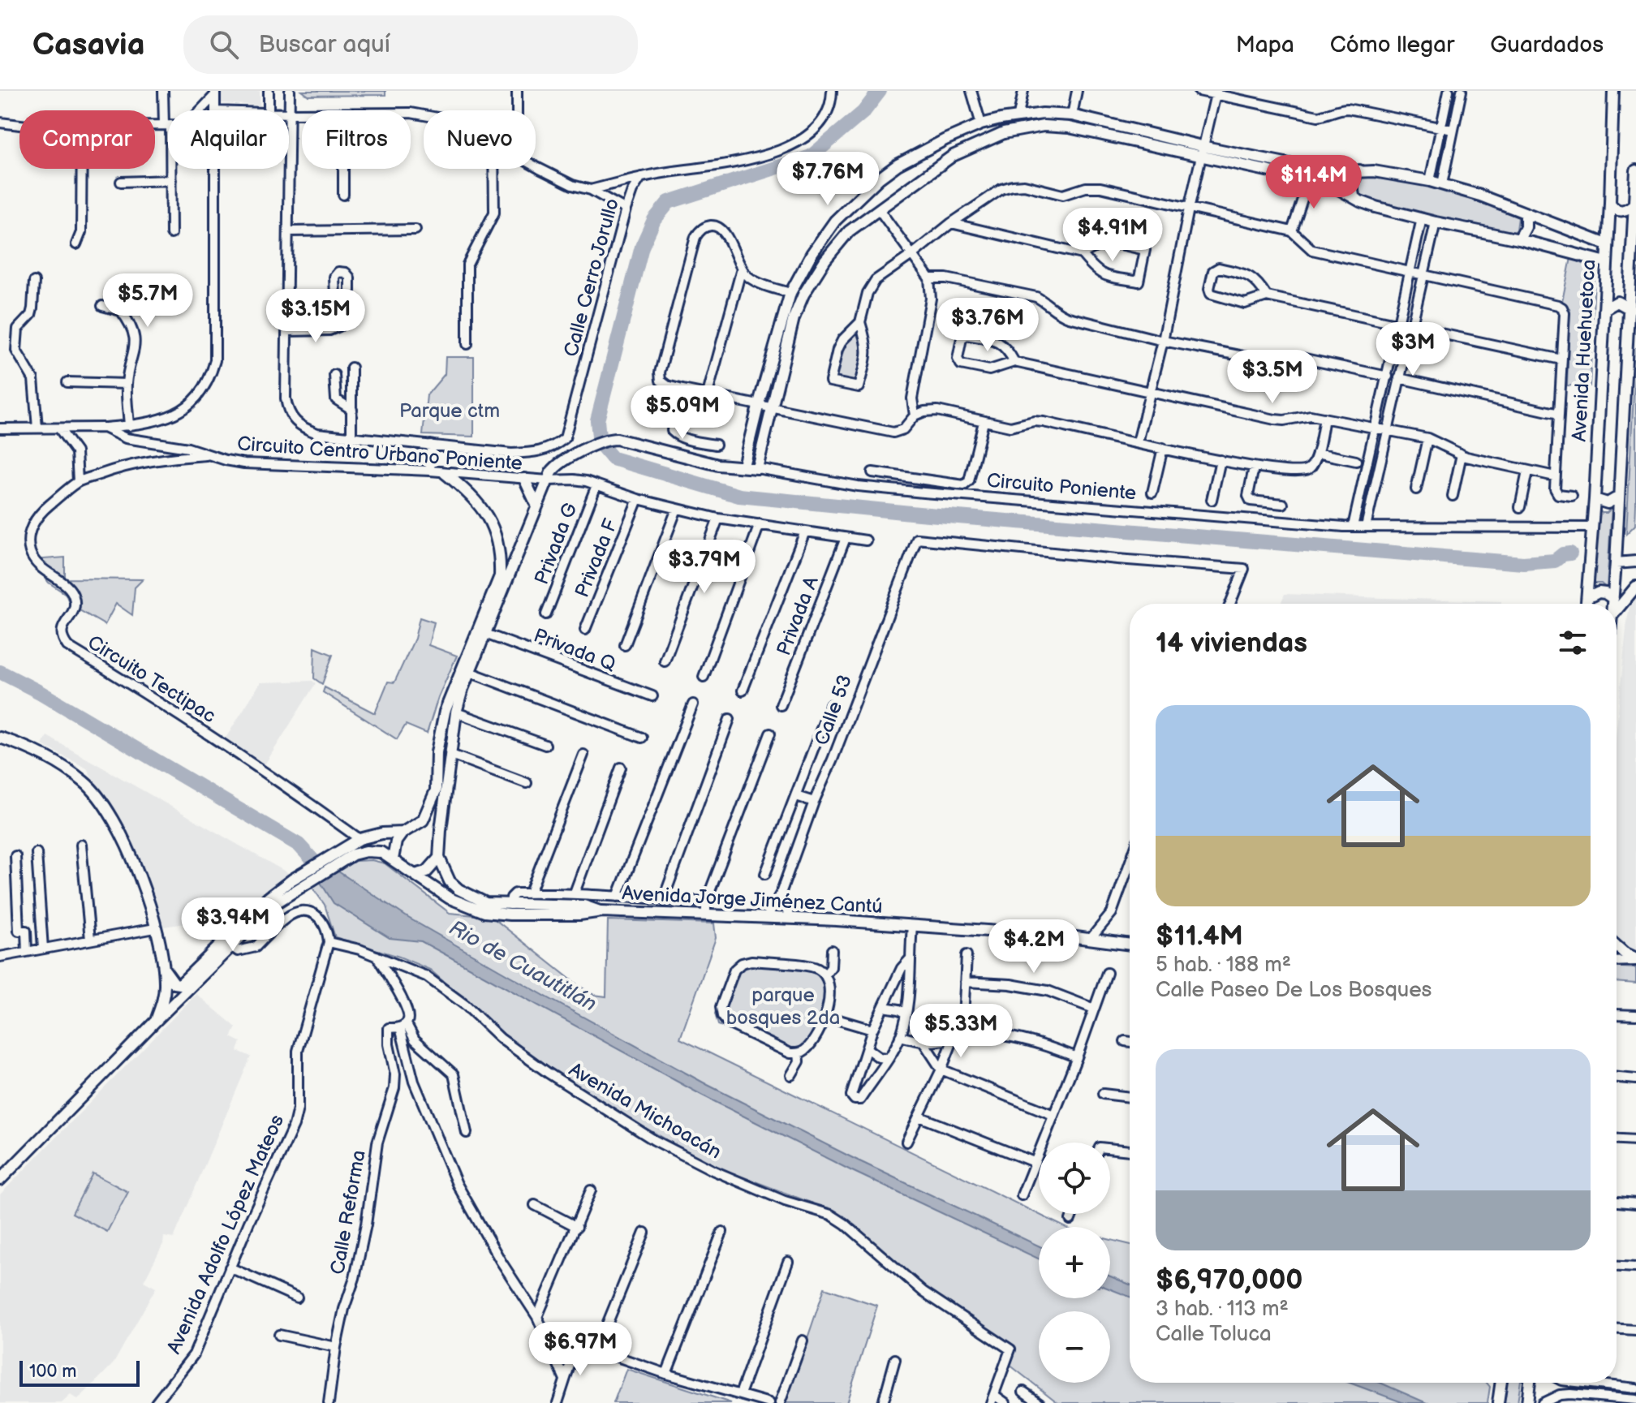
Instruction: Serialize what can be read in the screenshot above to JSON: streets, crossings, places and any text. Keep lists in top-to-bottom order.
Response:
{
  "streets": {
    "main road": ["Avenida Huehuetoca", "Circuito Poniente", "Avenida Jorge Jiménez Cantú"],
    "street": [
      "Calle Cerro Jorullo",
      "Circuito Centro Urbano Poniente",
      "Privada G",
      "Privada F",
      "Privada A",
      "Privada Q",
      "Circuito Tectipac",
      "Calle 53",
      "Avenida Michoacán",
      "Calle Reforma",
      "Avenida Adolfo López Mateos"
    ]
  },
  "crossings": [
    ["Avenida Huehuetoca", "Circuito Poniente"],
    ["Circuito Centro Urbano Poniente", "Circuito Poniente"],
    ["Circuito Centro Urbano Poniente", "Privada G"],
    ["Circuito Centro Urbano Poniente", "Privada F"],
    ["Circuito Centro Urbano Poniente", "Privada A"],
    ["Calle 53", "Avenida Jorge Jiménez Cantú"],
    ["Avenida Michoacán", "Avenida Adolfo López Mateos"]
  ],
  "water": ["Rio de Cuautitlán"],
  "parks": ["Parque ctm", "parque bosques 2da"],
  "scale_bar": "100 m",
  "page": {
    "header": "Casavia",
    "search": "Buscar aquí",
    "nav": ["Mapa", "Cómo llegar", "Guardados"],
    "chip": [
      "Comprar",
      "Alquilar",
      "Filtros",
      "Nuevo"
    ],
    "price": [
      "$7.76M",
      "$11.4M",
      "$4.91M",
      "$5.7M",
      "$3.15M",
      "$3.76M",
      "$3M",
      "$3.5M",
      "$5.09M",
      "$3.79M",
      "$3.94M",
      "$4.2M",
      "$5.33M",
      "$6.97M"
    ],
    "heading": "14 viviendas",
    "list": [
      {
        "name": "$11.4M",
        "note": "5 hab. · 188 m² · Calle Paseo De Los Bosques"
      },
      {
        "name": "$6,970,000",
        "note": "3 hab. · 113 m² · Calle Toluca"
      }
    ],
    "map_buttons": ["+", "−"],
    "scale": "100 m"
  }
}
